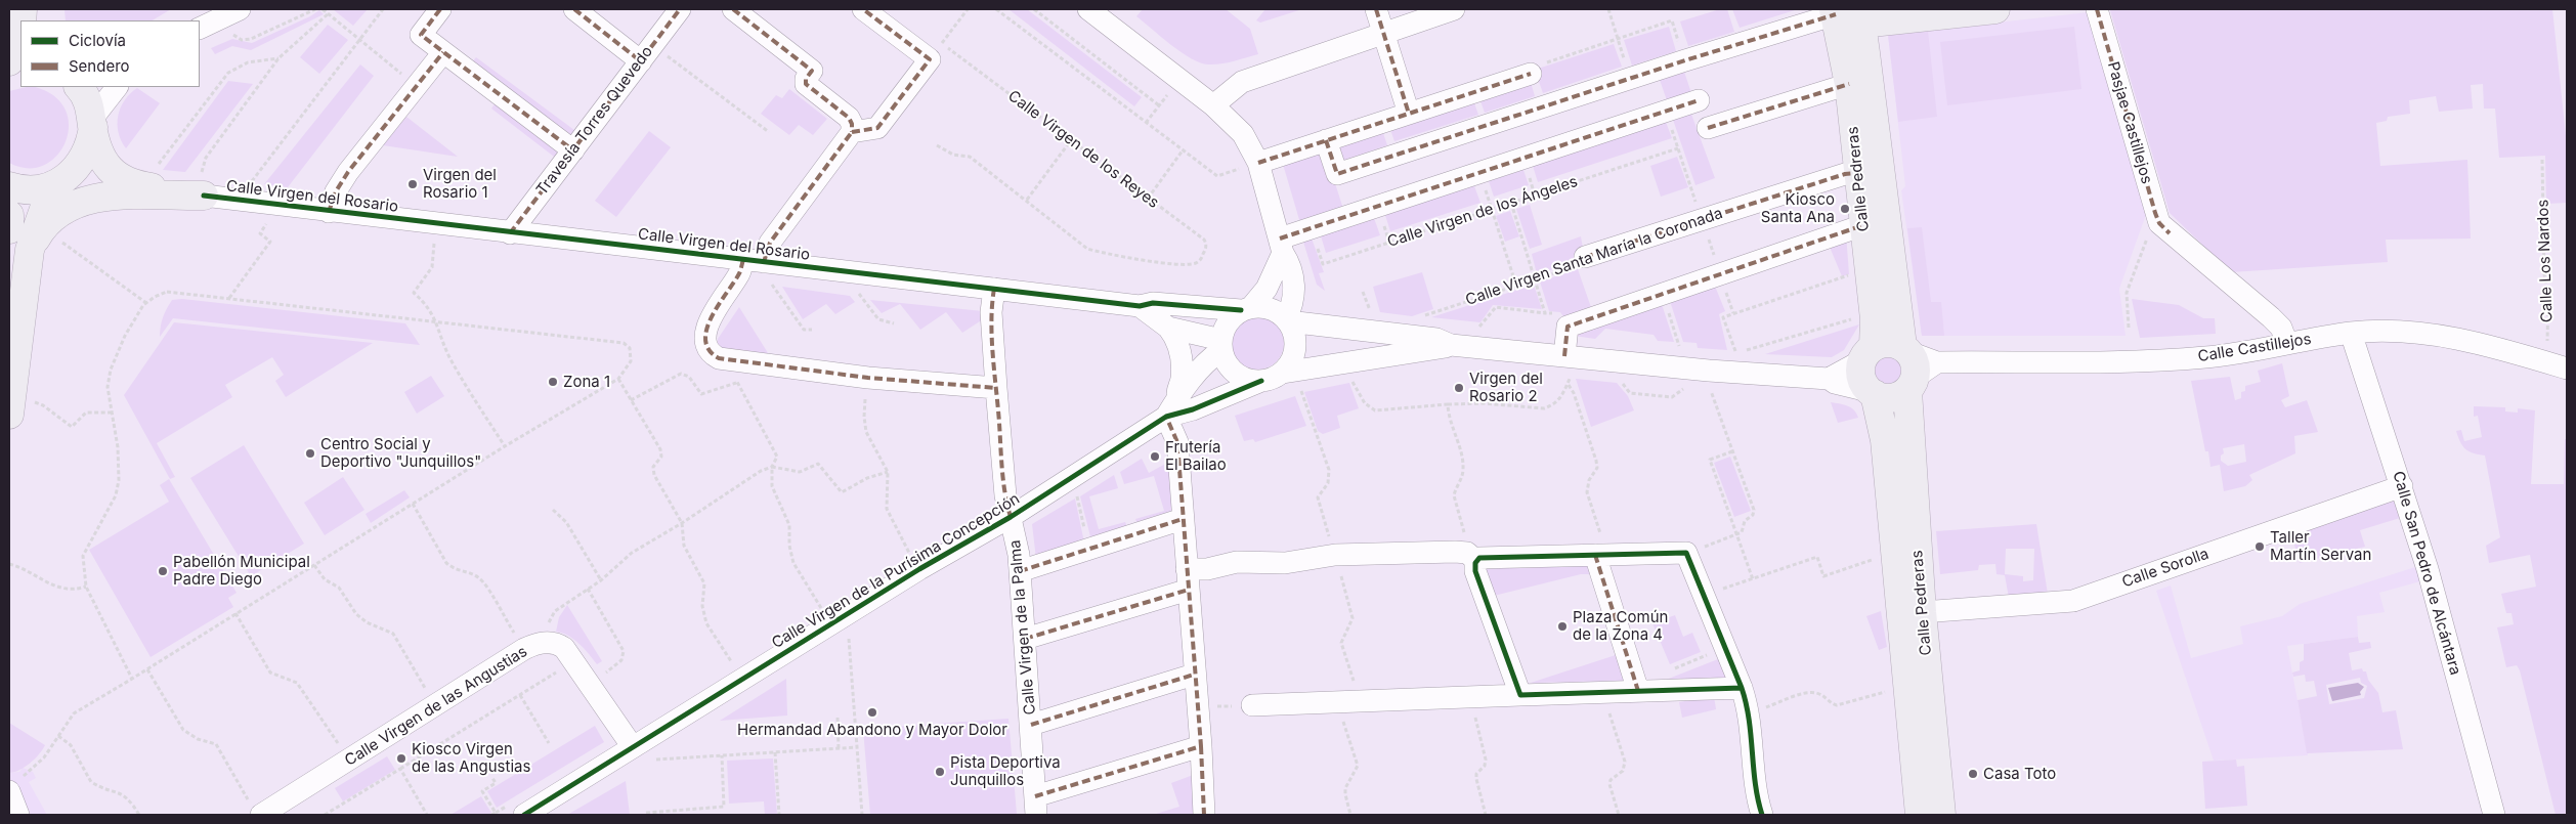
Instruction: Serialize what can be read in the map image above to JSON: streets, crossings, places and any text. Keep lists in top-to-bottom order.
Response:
{
  "streets": {
    "main road": ["Calle Pedreras"],
    "street": [
      "Travesía Torres Quevedo",
      "Pasjae Castillejos",
      "Calle Virgen del Rosario",
      "Calle Virgen Santa María la Coronada",
      "Calle Castillejos",
      "Calle Sorolla",
      "Calle Virgen de la Purísima Concepción",
      "Calle San Pedro de Alcántara",
      "Calle Virgen de la Palma",
      "Calle Virgen de las Angustias"
    ],
    "path": ["Calle Virgen de los Reyes", "Calle Virgen de los Ángeles", "Calle Los Nardos"]
  },
  "crossings": [
    ["Travesía Torres Quevedo", "Calle Virgen del Rosario"],
    ["Calle Pedreras", "Calle Virgen Santa María la Coronada"],
    ["Calle Pedreras", "Calle Castillejos"],
    ["Calle Pedreras", "Calle Sorolla"],
    ["Calle Virgen del Rosario", "Calle Virgen de la Purísima Concepción"],
    ["Calle Virgen del Rosario", "Calle Virgen de la Palma"],
    ["Calle Los Nardos", "Calle Castillejos"],
    ["Calle Castillejos", "Calle San Pedro de Alcántara"],
    ["Calle Sorolla", "Calle San Pedro de Alcántara"],
    ["Calle Virgen de la Purísima Concepción", "Calle Virgen de la Palma"],
    ["Calle Virgen de la Purísima Concepción", "Calle Virgen de las Angustias"]
  ],
  "places": [
    "Virgen del Rosario 1",
    "Kiosco Santa Ana",
    "Zona 1",
    "Virgen del Rosario 2",
    "Centro Social y Deportivo \"Junquillos\"",
    "Frutería El Bailao",
    "Taller Martín Servan",
    "Pabellón Municipal Padre Diego",
    "Plaza Común de la Zona 4",
    "Hermandad Abandono y Mayor Dolor",
    "Kiosco Virgen de las Angustias",
    "Pista Deportiva Junquillos",
    "Casa Toto"
  ],
  "legend": ["Ciclovía", "Sendero"]
}
